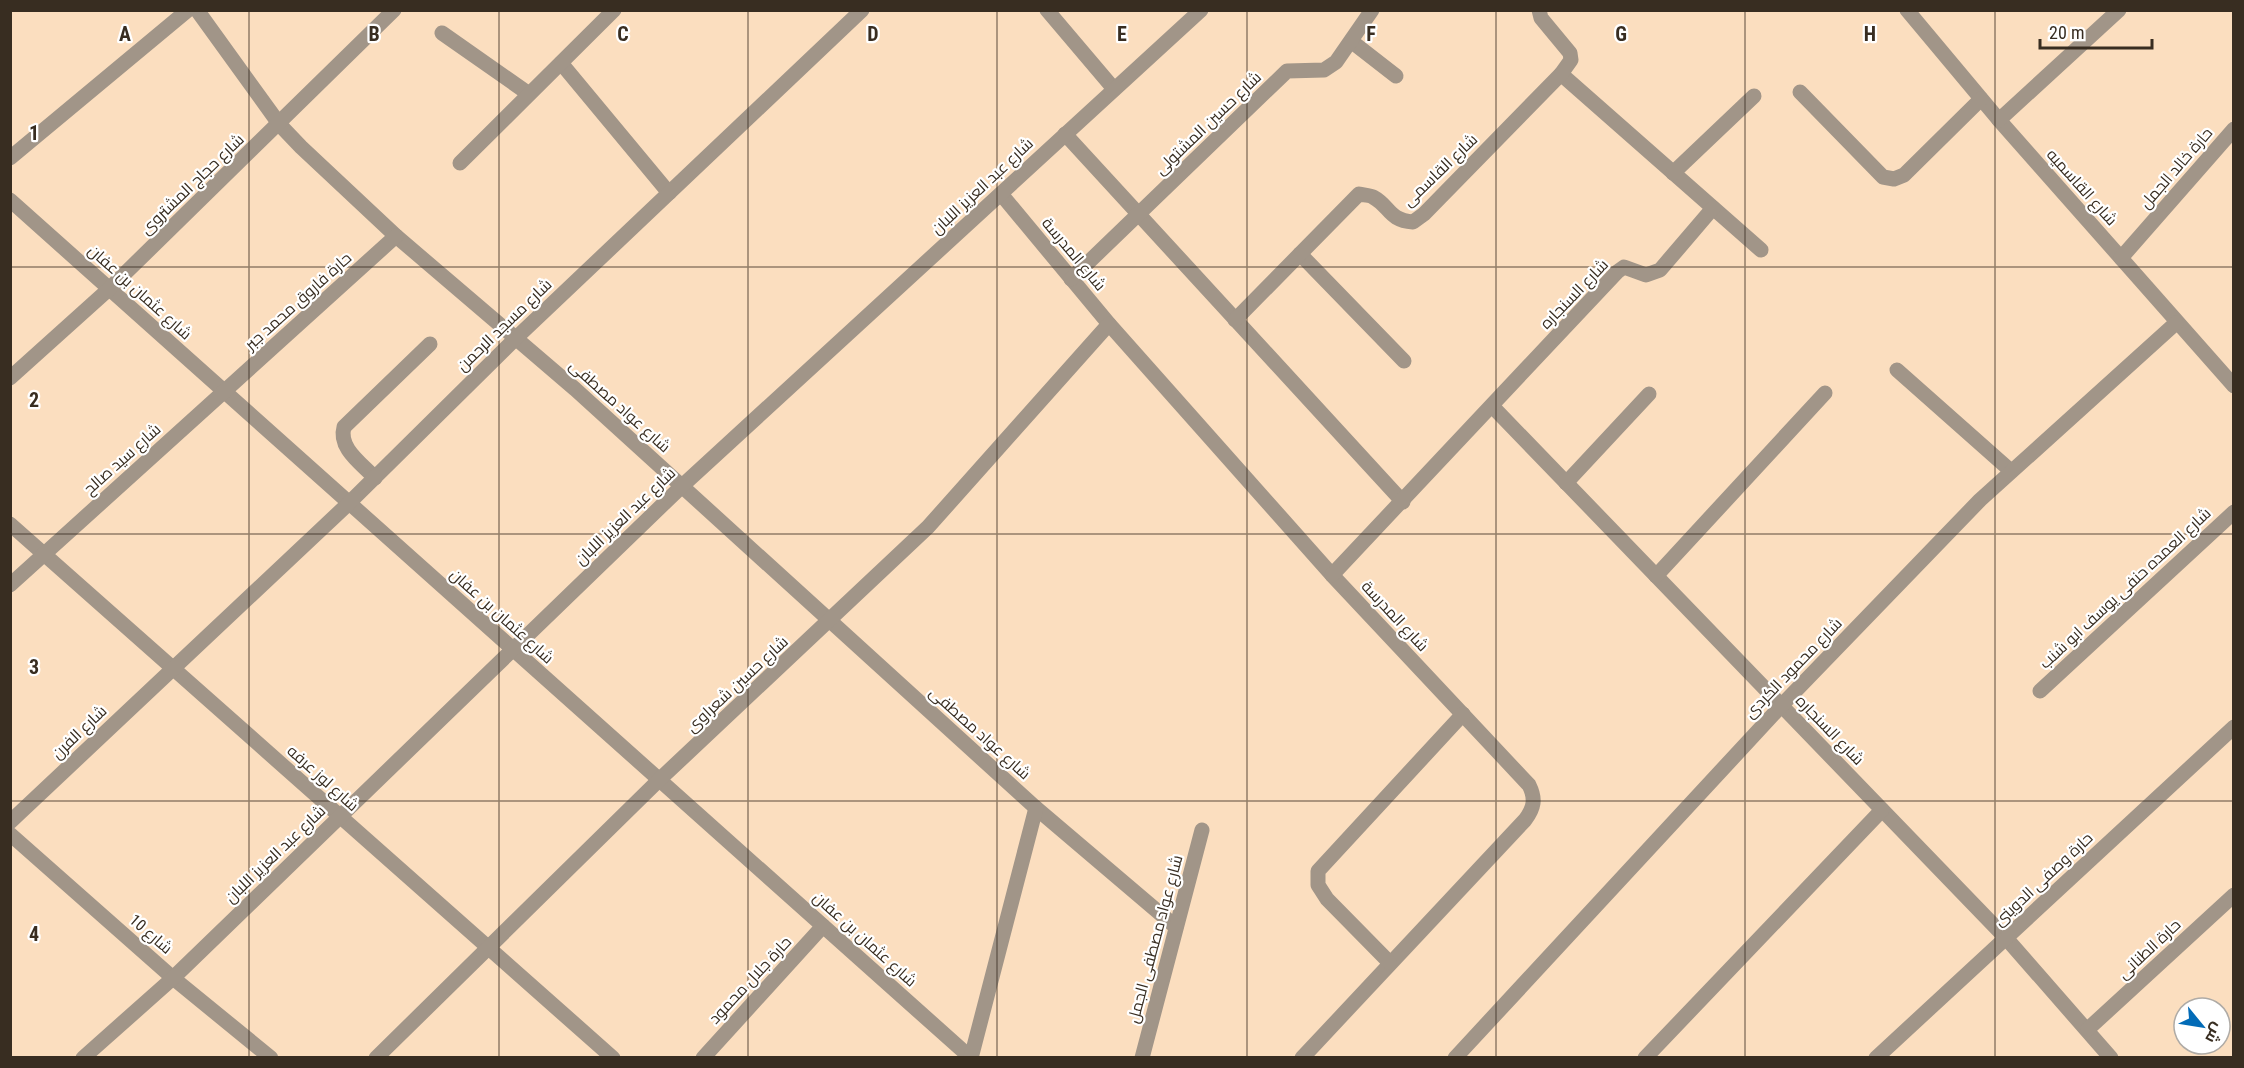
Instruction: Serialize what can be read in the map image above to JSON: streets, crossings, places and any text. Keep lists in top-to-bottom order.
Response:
{
  "streets": {
    "street": [
      "شارع حسين المشتولى",
      "حارة خالد الجمل",
      "شارع القاسمى",
      "شارع حجاج المشتروى",
      "شارع عبد العزيز اللبان",
      "شارع القاسميه",
      "شارع المدرسة",
      "شارع عثمان بن عفان",
      "شارع السنجاره",
      "حارة فاروق محمد جبر",
      "شارع مسجد الرحمن",
      "شارع عواد مصطفى",
      "شارع سيد صالح",
      "شارع العمده حنفى يوسف ابو شنب",
      "شارع محمود الكردى",
      "شارع حسين شعراوى",
      "شارع الفرن",
      "شارع لوز عرفه",
      "حارة وصفى الدوينى",
      "شارع 10",
      "شارع عواد مصطفى الجمل",
      "حارة الطنانى",
      "حارة جلال محمود"
    ]
  },
  "crossings": [
    ["شارع حسين المشتولى", "شارع المدرسة"],
    ["حارة خالد الجمل", "شارع القاسميه"],
    ["شارع حجاج المشتروى", "شارع عثمان بن عفان"],
    ["شارع حجاج المشتروى", "شارع عواد مصطفى"],
    ["شارع عبد العزيز اللبان", "شارع المدرسة"],
    ["شارع عبد العزيز اللبان", "شارع عثمان بن عفان"],
    ["شارع عبد العزيز اللبان", "شارع عواد مصطفى"],
    ["شارع عبد العزيز اللبان", "شارع لوز عرفه"],
    ["شارع عبد العزيز اللبان", "شارع 10"],
    ["شارع القاسميه", "شارع محمود الكردى"],
    ["شارع المدرسة", "شارع السنجاره"],
    ["شارع المدرسة", "شارع حسين شعراوى"],
    ["شارع عثمان بن عفان", "حارة فاروق محمد جبر"],
    ["شارع عثمان بن عفان", "شارع مسجد الرحمن"],
    ["شارع عثمان بن عفان", "شارع سيد صالح"],
    ["شارع عثمان بن عفان", "شارع حسين شعراوى"],
    ["شارع عثمان بن عفان", "حارة جلال محمود"],
    ["شارع السنجاره", "شارع محمود الكردى"],
    ["شارع السنجاره", "حارة وصفى الدوينى"],
    ["شارع السنجاره", "حارة الطنانى"],
    ["حارة فاروق محمد جبر", "شارع عواد مصطفى"],
    ["حارة فاروق محمد جبر", "شارع سيد صالح"],
    ["شارع مسجد الرحمن", "شارع عواد مصطفى"],
    ["شارع مسجد الرحمن", "شارع الفرن"],
    ["شارع مسجد الرحمن", "شارع لوز عرفه"],
    ["شارع عواد مصطفى", "شارع حسين شعراوى"],
    ["شارع عواد مصطفى", "شارع عواد مصطفى الجمل"],
    ["شارع سيد صالح", "شارع لوز عرفه"],
    ["شارع حسين شعراوى", "شارع لوز عرفه"],
    ["شارع الفرن", "شارع لوز عرفه"]
  ],
  "scale_bar": "20 m",
  "north": "bottom right",
  "grid": {
    "columns": [
      "A",
      "B",
      "C",
      "D",
      "E",
      "F",
      "G",
      "H"
    ],
    "rows": [
      "1",
      "2",
      "3",
      "4"
    ]
  }
}
